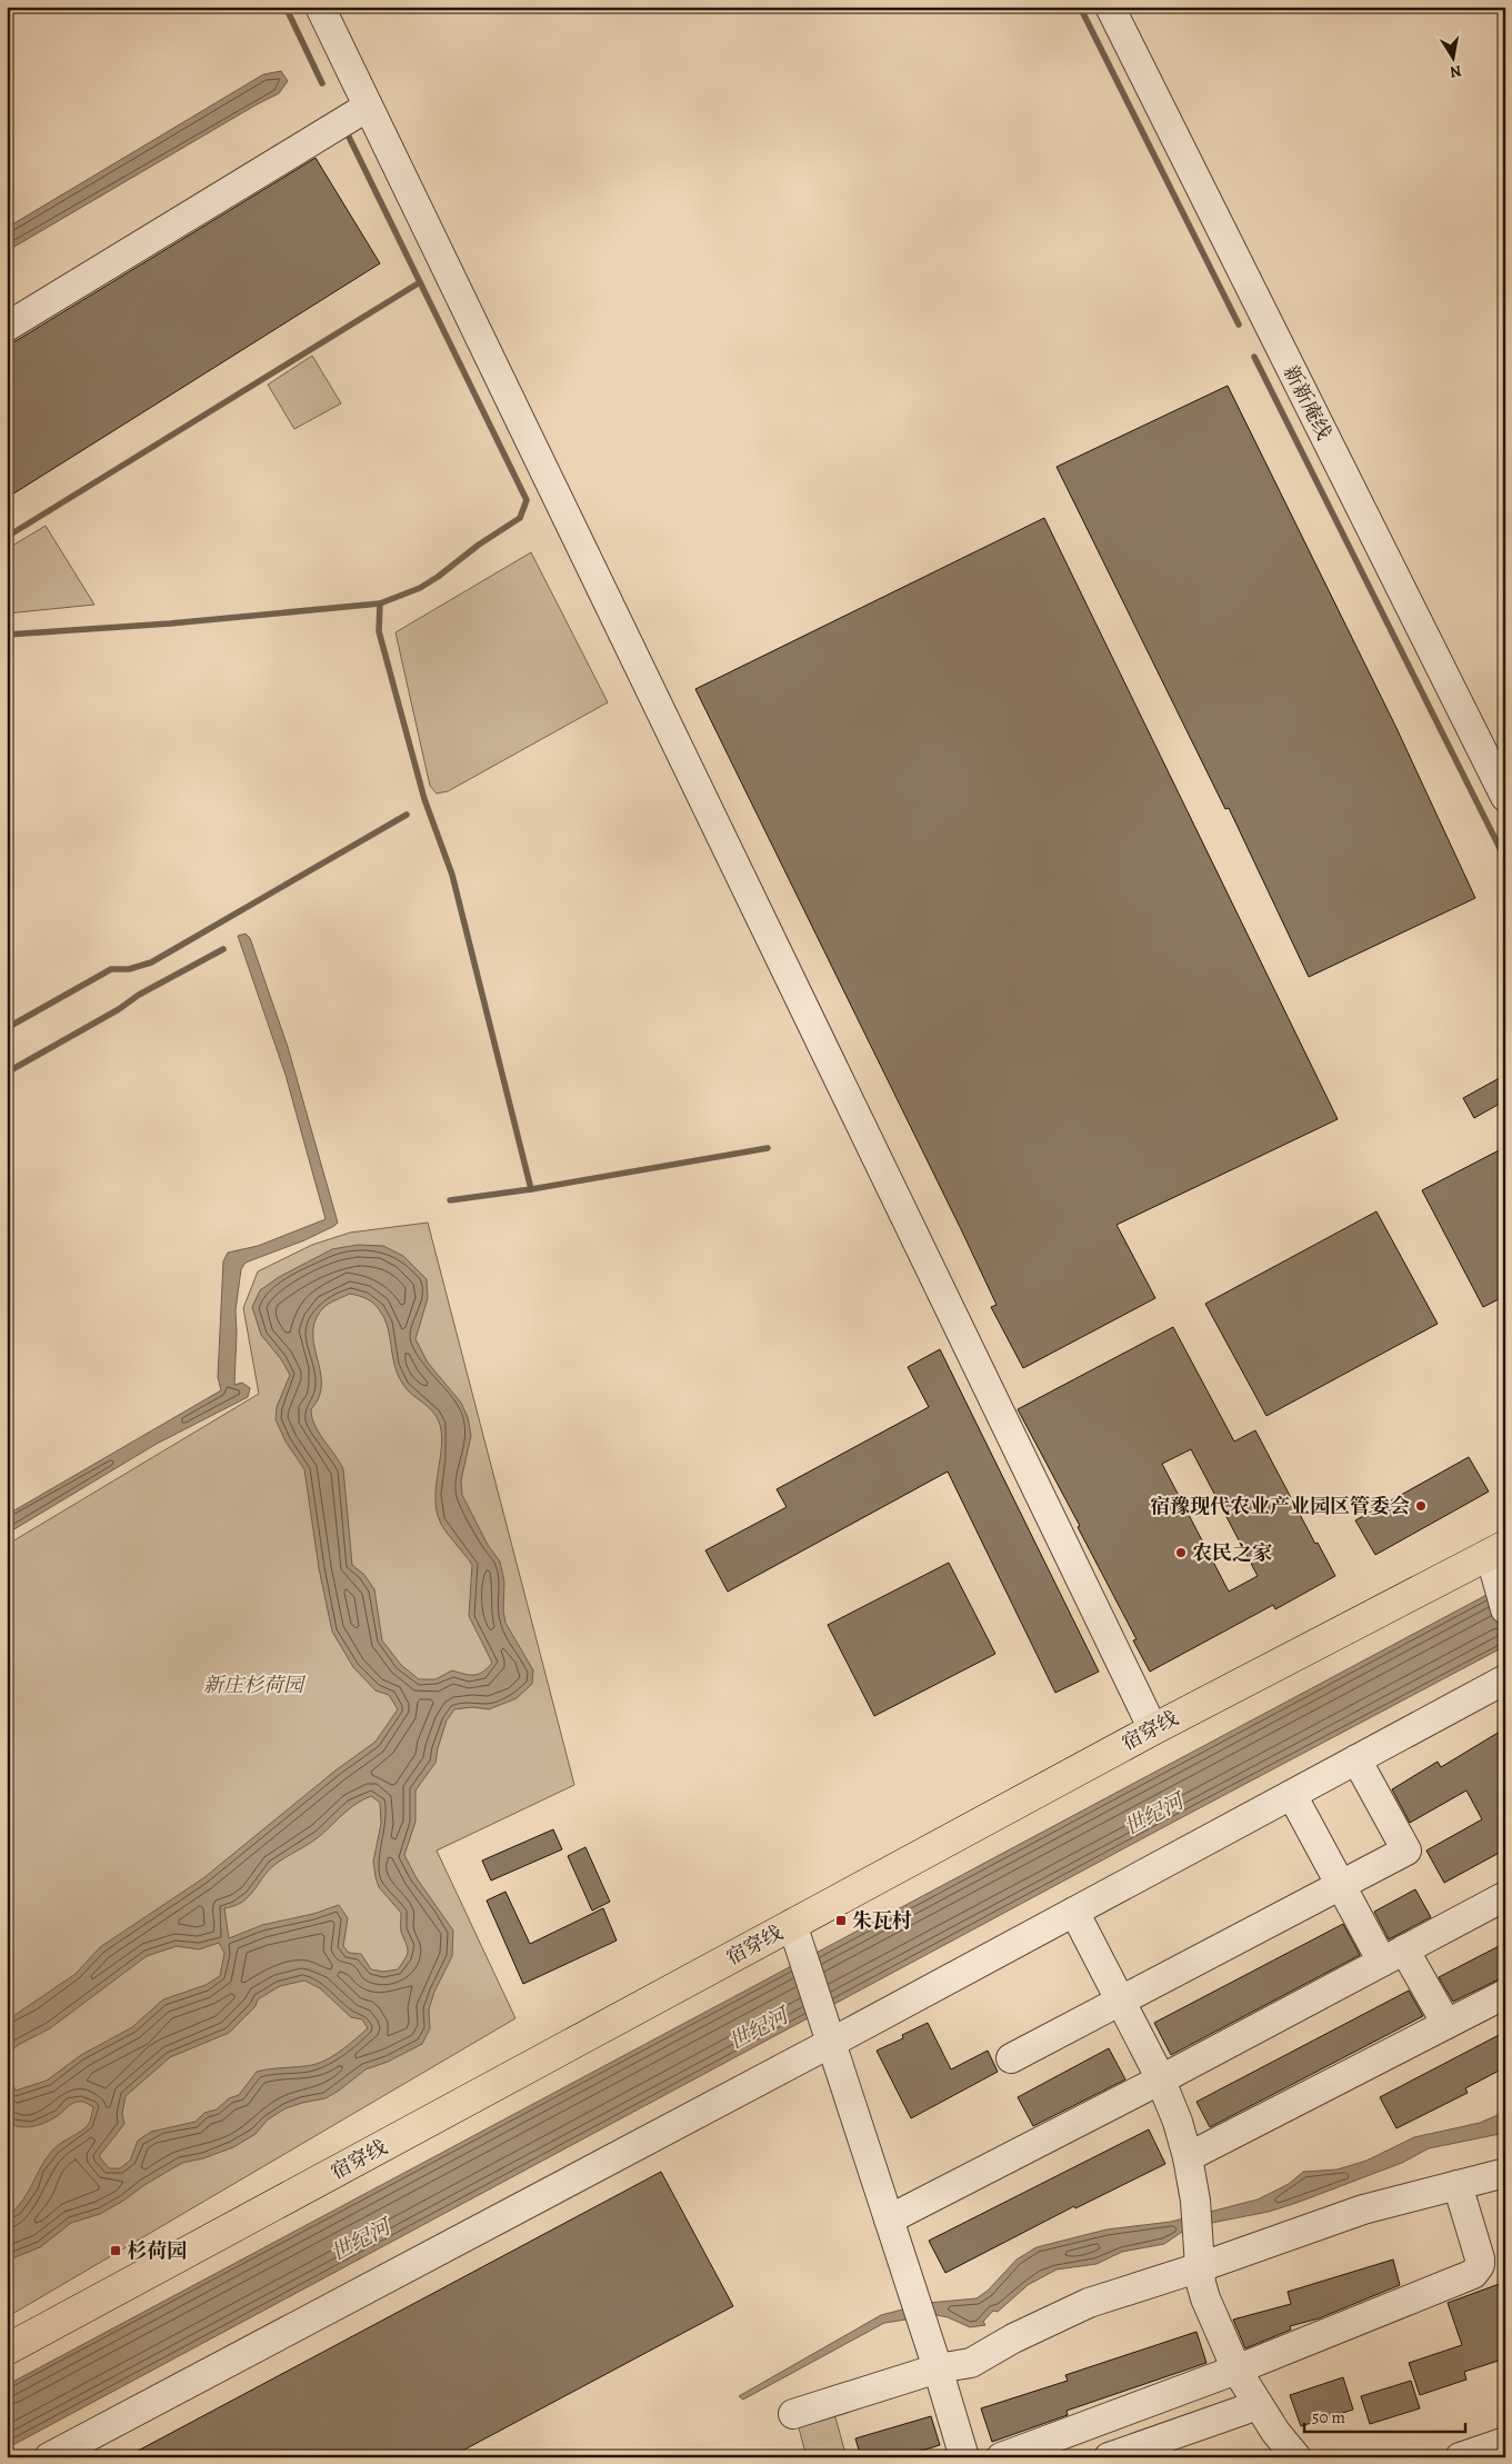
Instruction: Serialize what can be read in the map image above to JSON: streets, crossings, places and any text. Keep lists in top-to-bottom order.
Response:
{
  "streets": {
    "main road": ["宿穿线"],
    "street": ["新新庵线"]
  },
  "water": ["世纪河"],
  "parks": ["新庄杉荷园"],
  "places": {
    "other": ["宿豫现代农业产业园区管委会", "农民之家"],
    "transit": ["朱瓦村", "杉荷园"]
  },
  "scale_bar": "50 m",
  "north": "bottom"
}
